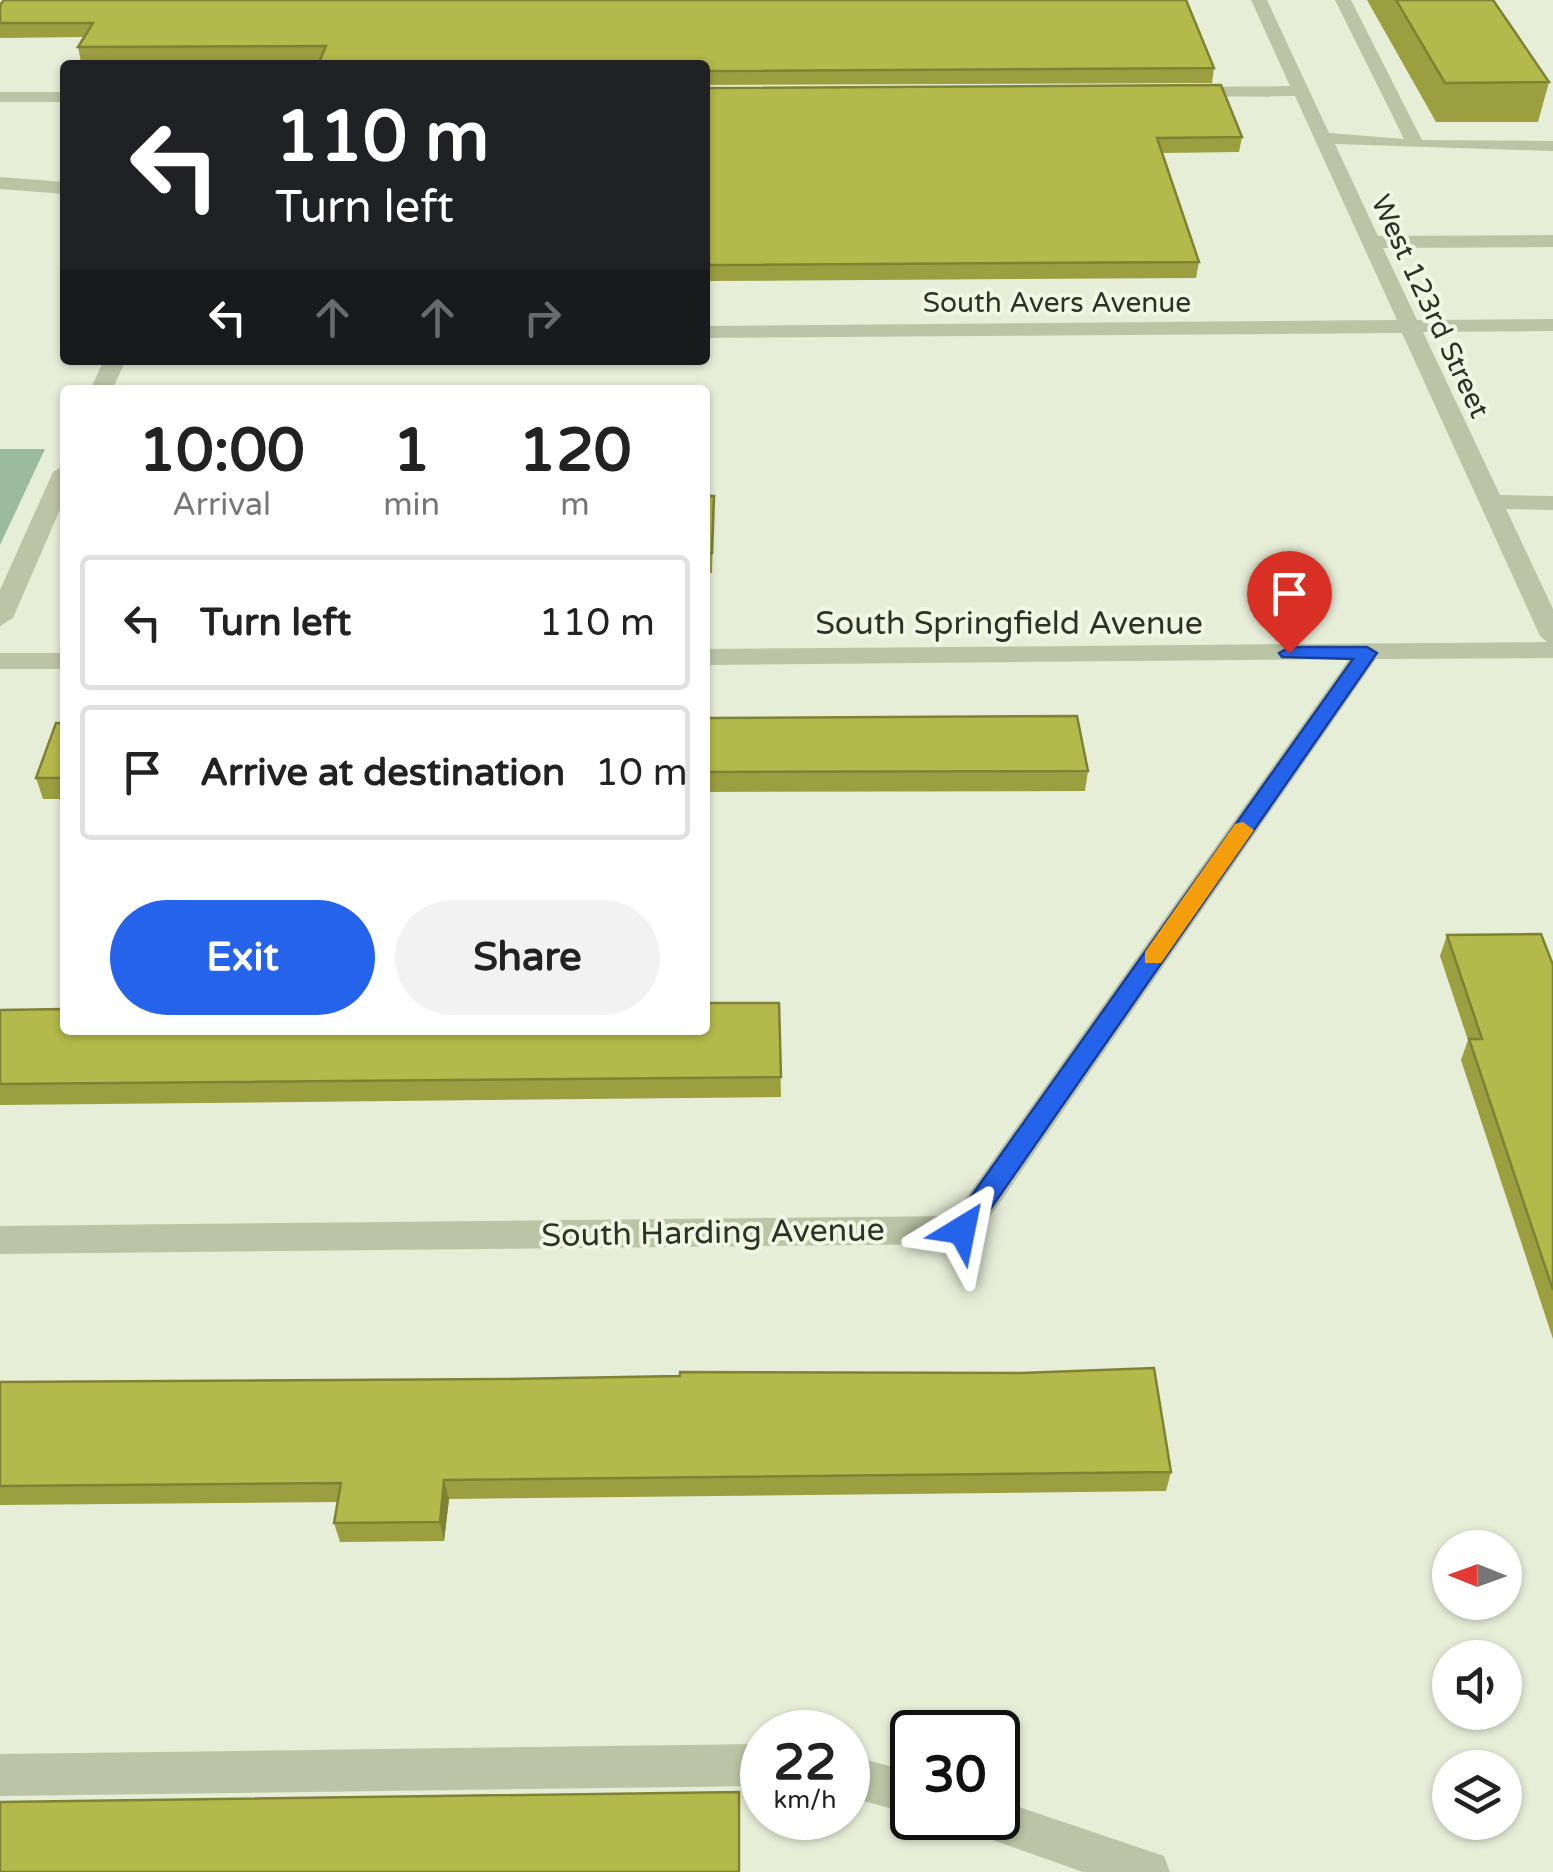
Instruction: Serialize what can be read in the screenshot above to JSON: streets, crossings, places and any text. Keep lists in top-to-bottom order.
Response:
{
  "streets": {
    "street": [
      "South Avers Avenue",
      "West 123rd Street",
      "South Springfield Avenue",
      "South Harding Avenue"
    ]
  },
  "crossings": [
    ["South Avers Avenue", "West 123rd Street"],
    ["South Springfield Avenue", "South Harding Avenue"]
  ],
  "north": "left",
  "page": {
    "turn": ["110 m", "Turn left"],
    "eta": [
      "10:00",
      "Arrival",
      "1",
      "min",
      "120",
      "m"
    ],
    "list": [
      {
        "name": "Turn left",
        "value": "110 m"
      },
      {
        "name": "Arrive at destination",
        "value": "10 m"
      }
    ],
    "buttons": ["Exit", "Share"],
    "speed": "22 km/h",
    "limit": "30"
  }
}
